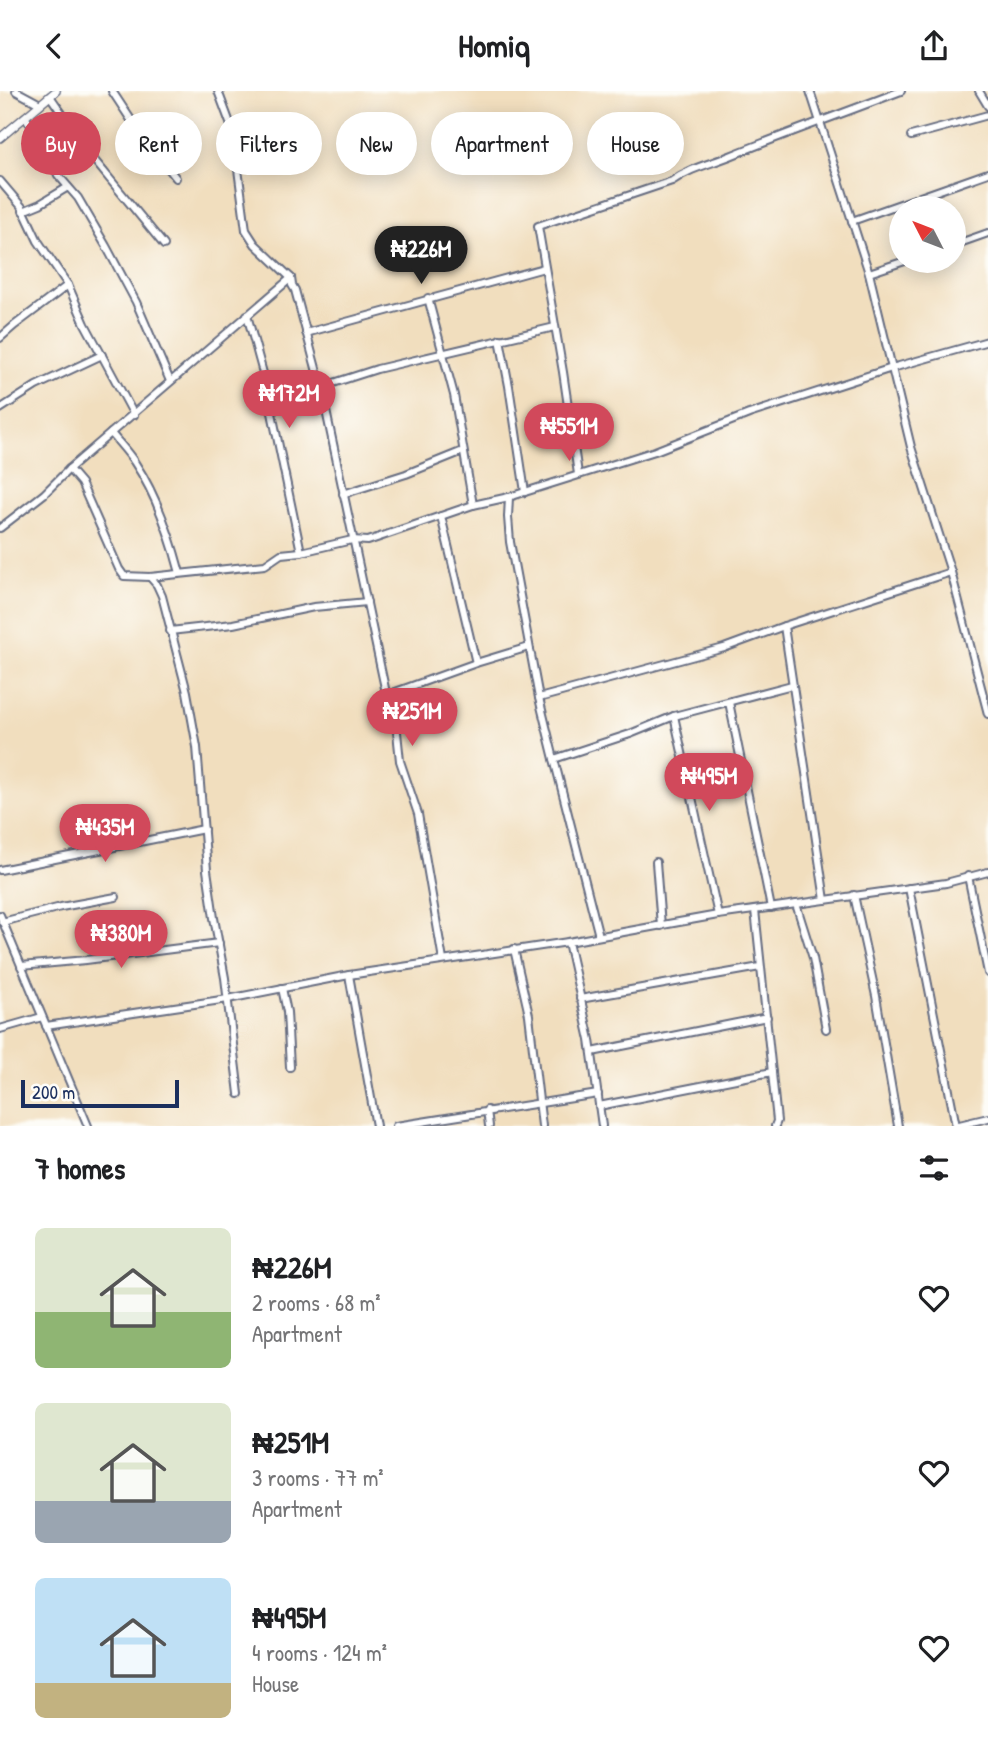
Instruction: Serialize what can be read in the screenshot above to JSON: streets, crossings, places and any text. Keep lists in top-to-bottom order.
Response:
{
  "scale_bar": "200 m",
  "north": "top left",
  "page": {
    "header": "Homiq",
    "chip": [
      "Buy",
      "Rent",
      "Filters",
      "New",
      "Apartment",
      "House"
    ],
    "price": [
      "₦226M",
      "₦172M",
      "₦551M",
      "₦251M",
      "₦495M",
      "₦435M",
      "₦380M"
    ],
    "scale": "200 m",
    "heading": "7 homes",
    "list": [
      {
        "name": "₦226M",
        "note": "2 rooms · 68 m² · Apartment"
      },
      {
        "name": "₦251M",
        "note": "3 rooms · 77 m² · Apartment"
      },
      {
        "name": "₦495M",
        "note": "4 rooms · 124 m² · House"
      }
    ]
  }
}
